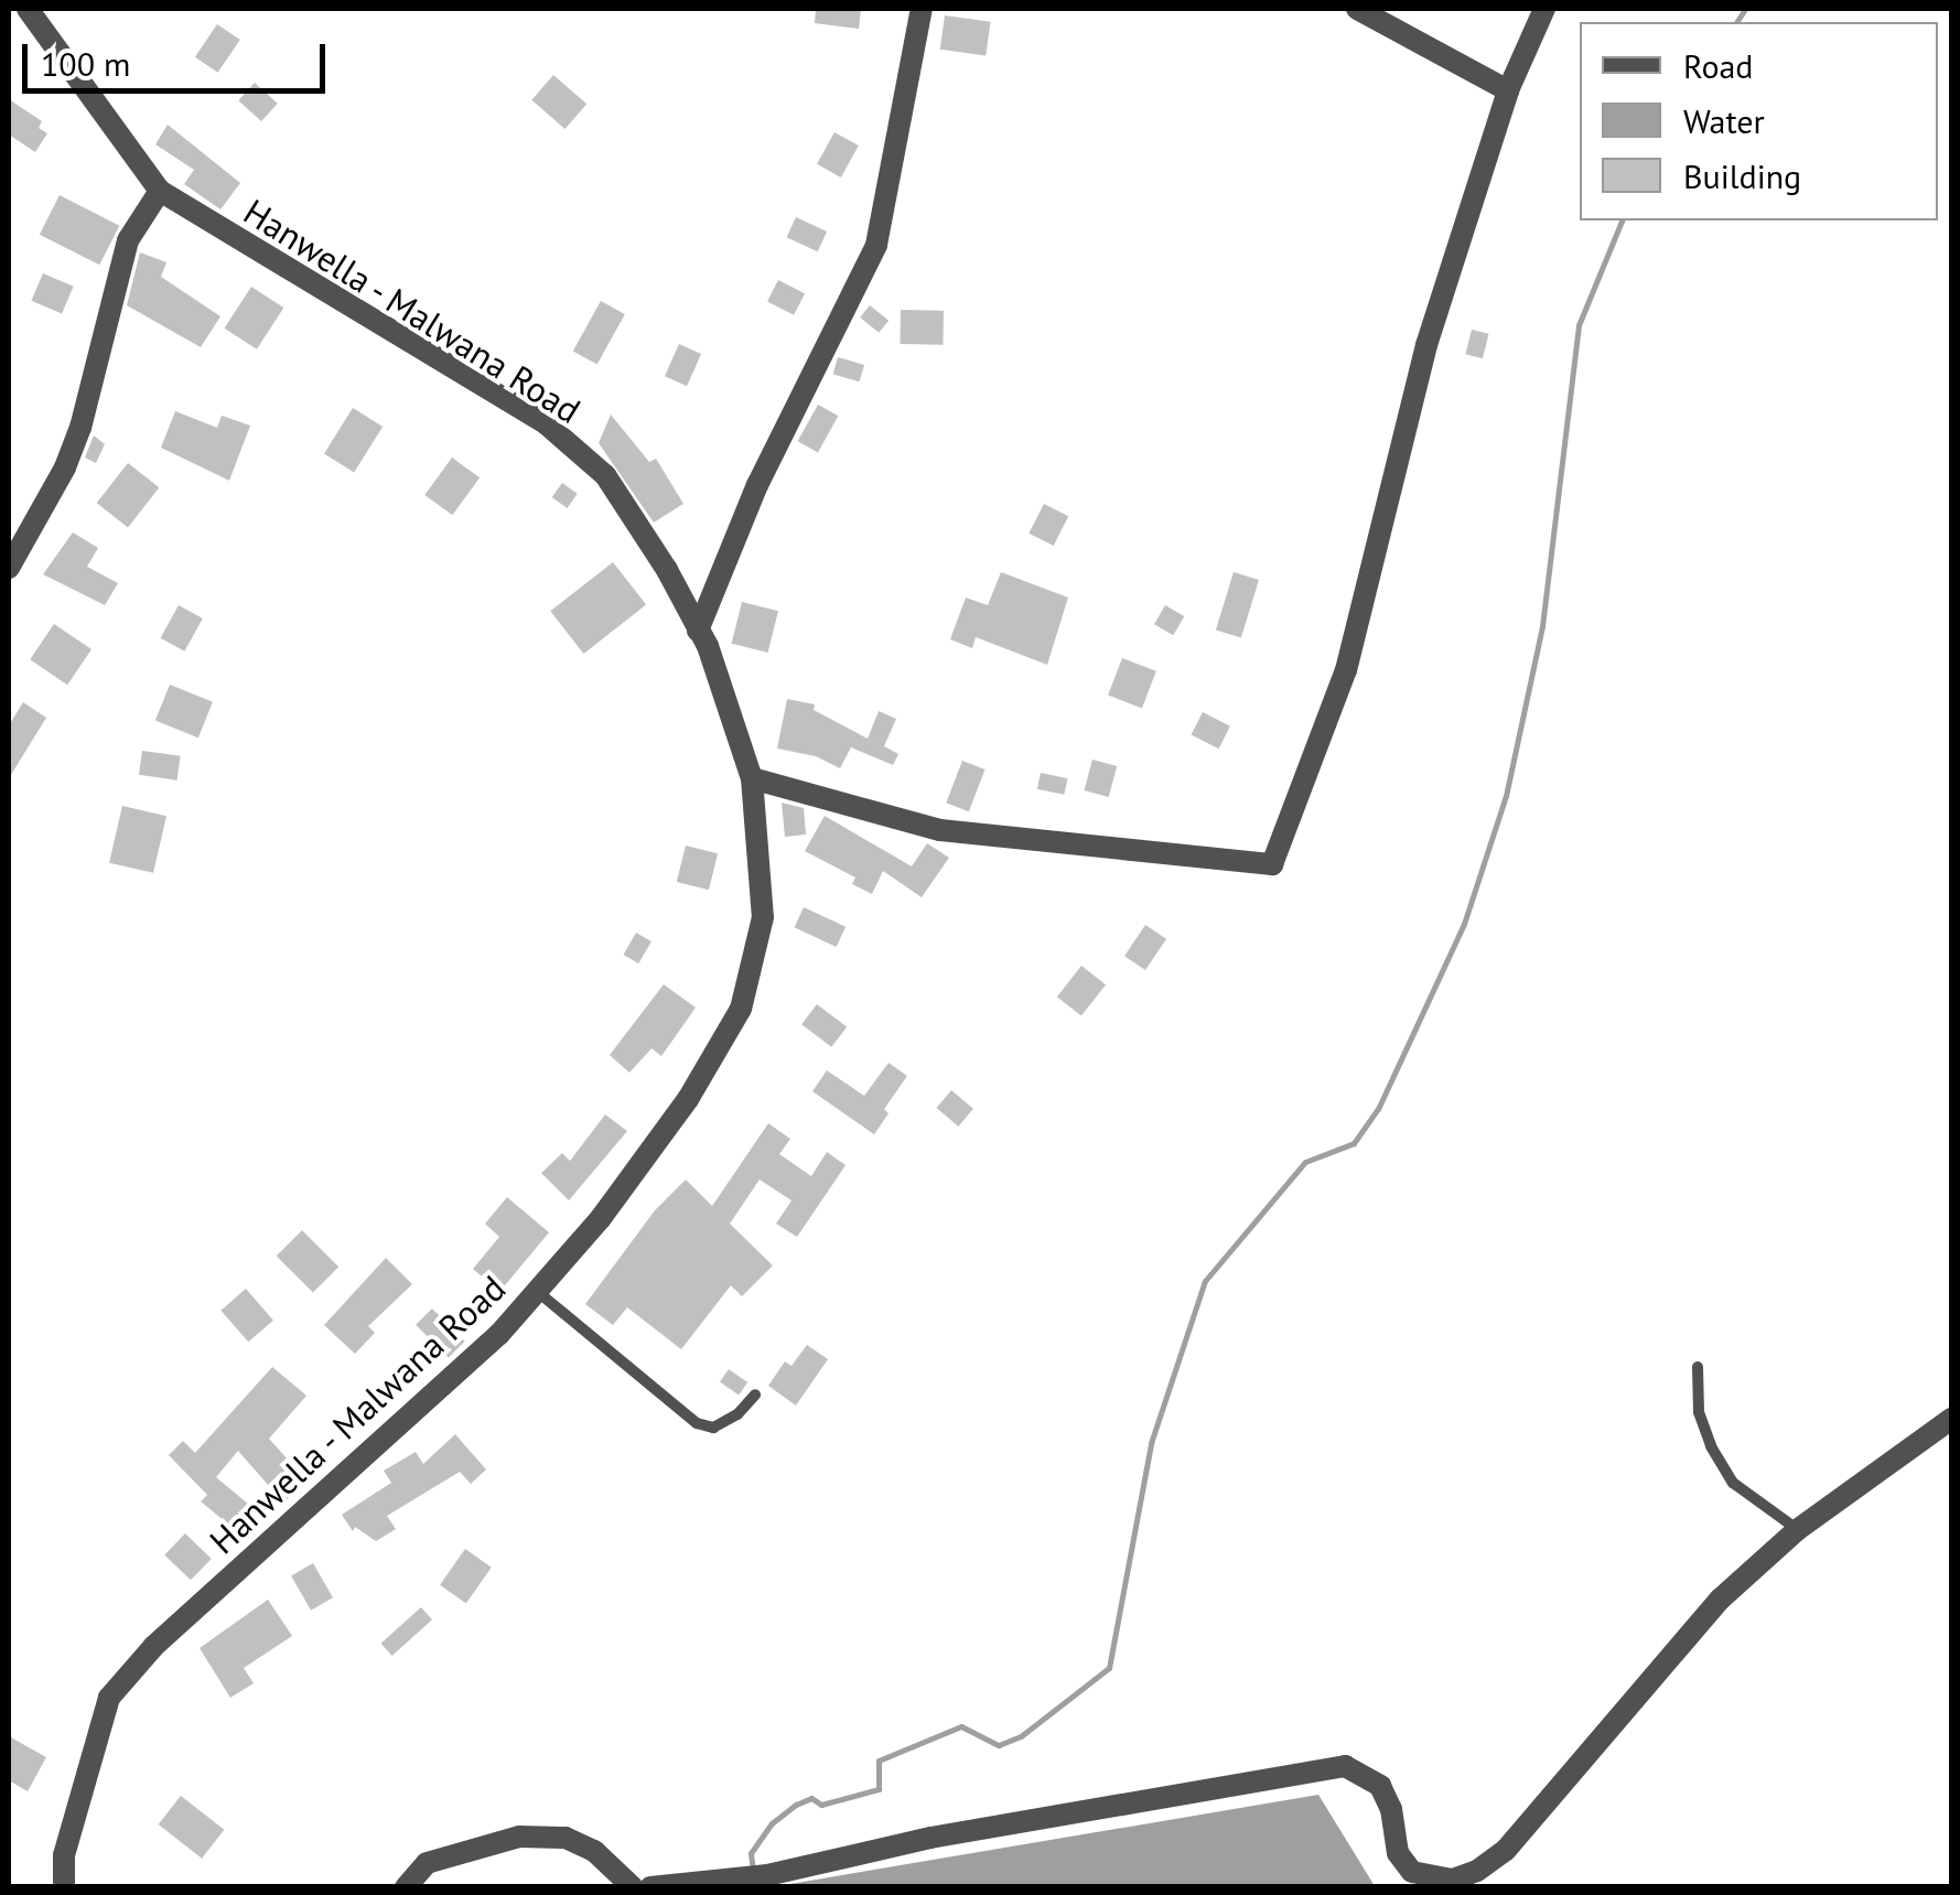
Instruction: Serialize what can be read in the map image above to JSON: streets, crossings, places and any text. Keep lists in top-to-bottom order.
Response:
{
  "streets": {
    "street": ["Hanwella - Malwana Road"]
  },
  "legend": ["Road", "Water", "Building"],
  "scale_bar": "100 m"
}
